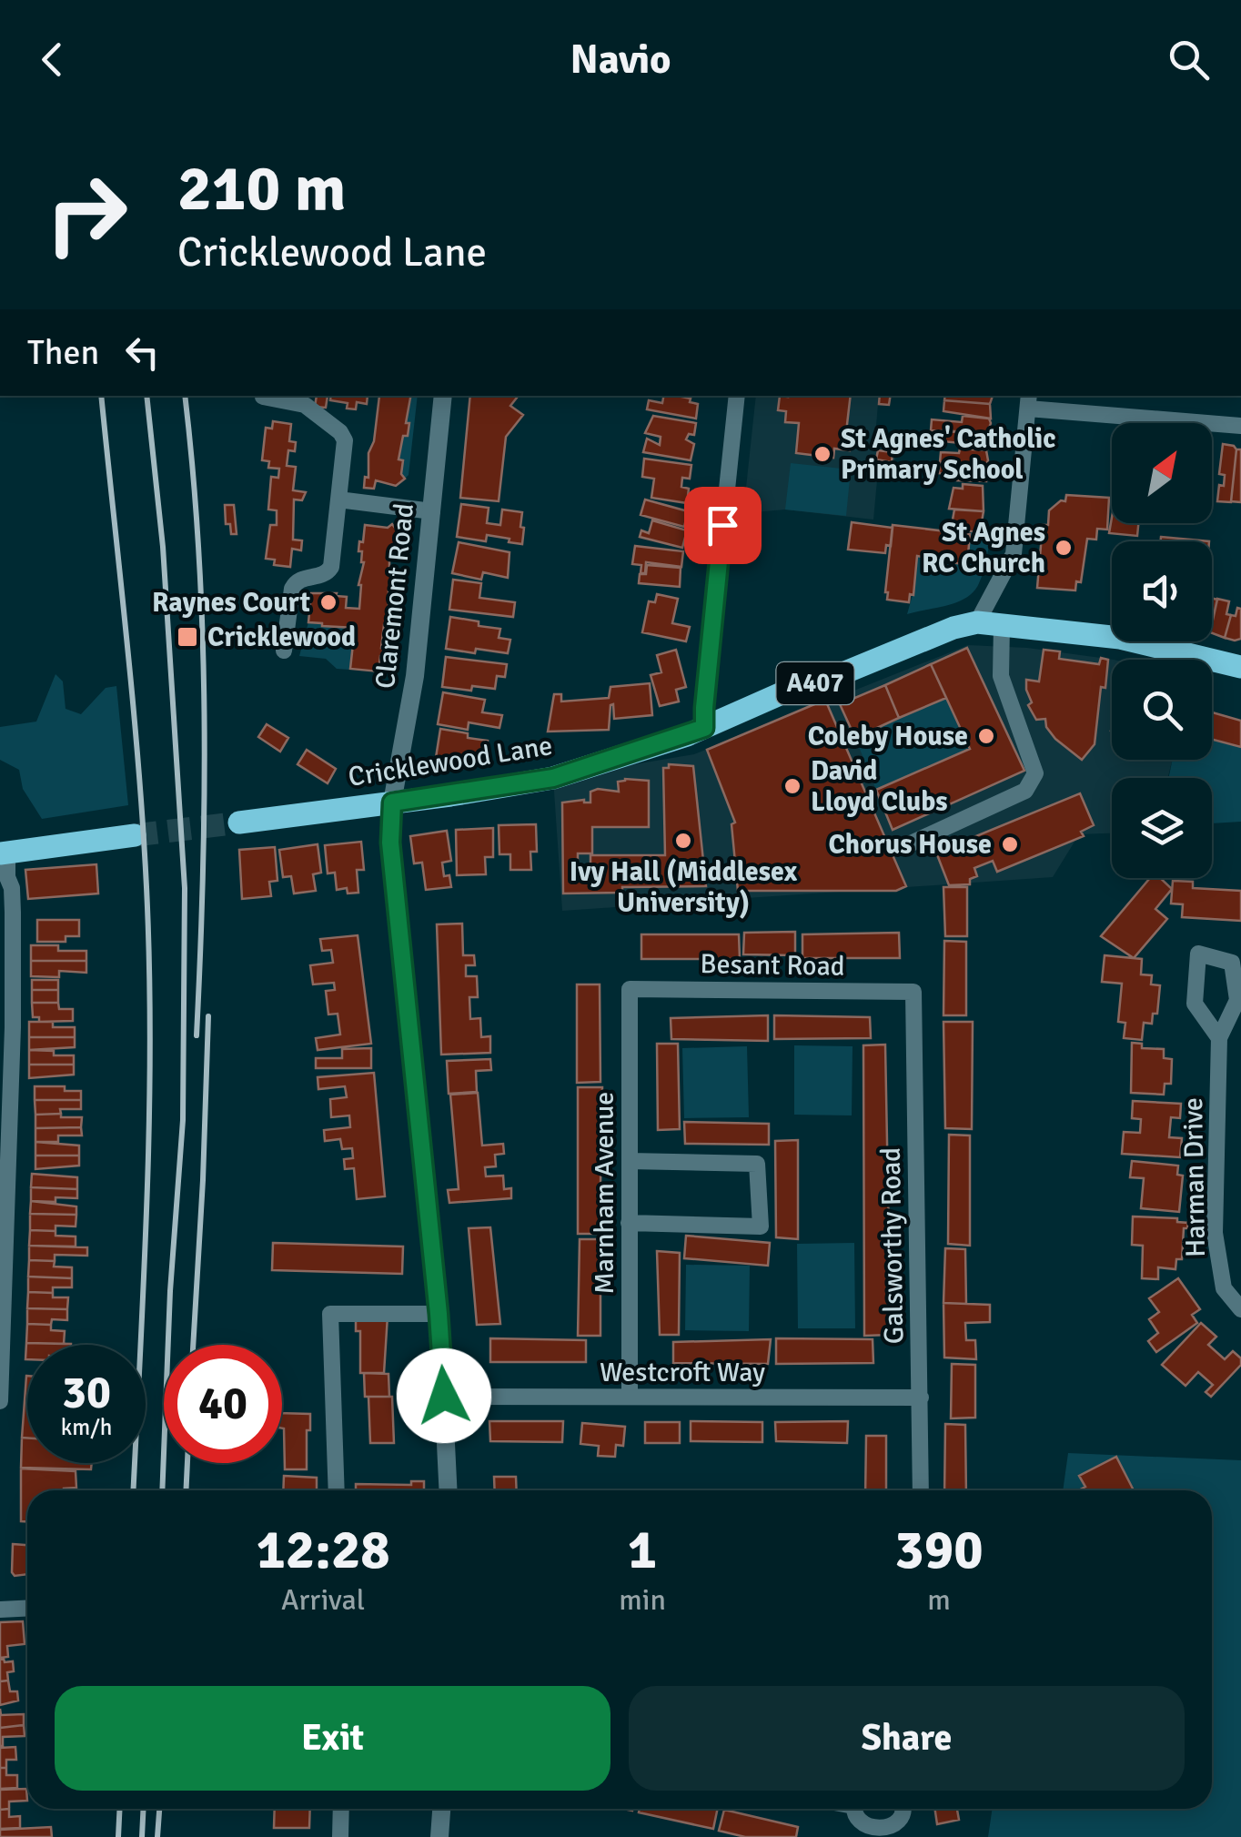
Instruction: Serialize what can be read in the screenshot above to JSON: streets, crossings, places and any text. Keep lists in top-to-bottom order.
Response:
{
  "streets": {
    "main road": ["A407", "Cricklewood Lane"],
    "street": [
      "Claremont Road",
      "Besant Road",
      "Harman Drive",
      "Marnham Avenue",
      "Galsworthy Road",
      "Westcroft Way"
    ]
  },
  "crossings": [
    ["Claremont Road", "Cricklewood Lane"],
    ["Claremont Road", "Westcroft Way"],
    ["Besant Road", "Marnham Avenue"],
    ["Besant Road", "Galsworthy Road"],
    ["Marnham Avenue", "Westcroft Way"],
    ["Galsworthy Road", "Westcroft Way"]
  ],
  "places": {
    "other": [
      "St Agnes' Catholic Primary School",
      "St Agnes RC Church",
      "Raynes Court",
      "Coleby House",
      "David Lloyd Clubs",
      "Ivy Hall (Middlesex University)",
      "Chorus House"
    ],
    "transit": ["Cricklewood"]
  },
  "north": "top right",
  "page": {
    "header": "Navio",
    "turn": ["210 m", "Cricklewood Lane"],
    "then": "Then",
    "speed": "30 km/h",
    "limit": "40",
    "eta": [
      "12:28",
      "Arrival",
      "1",
      "min",
      "390",
      "m"
    ],
    "buttons": ["Exit", "Share"]
  }
}
